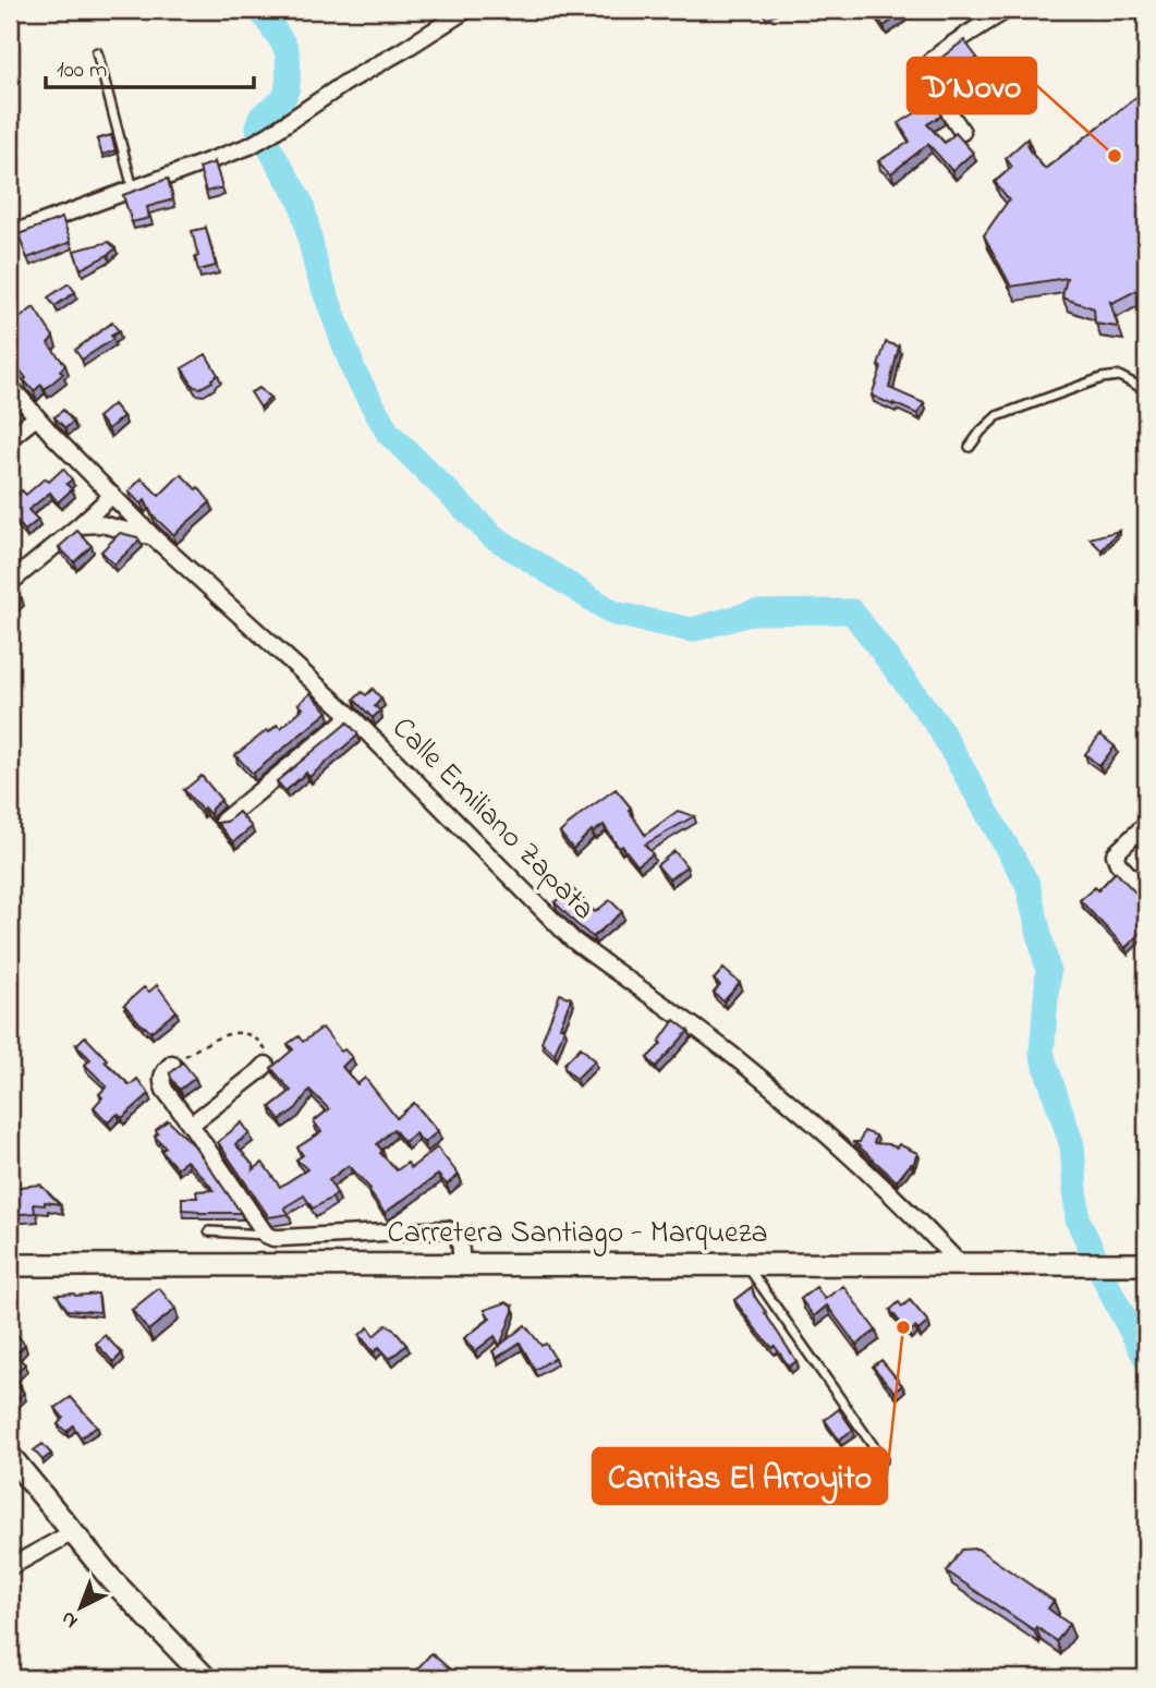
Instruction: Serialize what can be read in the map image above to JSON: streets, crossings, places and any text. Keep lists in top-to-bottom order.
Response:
{
  "streets": {
    "main road": ["Carretera Santiago - Marqueza"],
    "street": ["Calle Emiliano Zapata"]
  },
  "crossings": [
    ["Calle Emiliano Zapata", "Carretera Santiago - Marqueza"]
  ],
  "places": ["D´Novo", "Carnitas El Arroyito"],
  "scale_bar": "100 m",
  "north": "bottom left"
}
